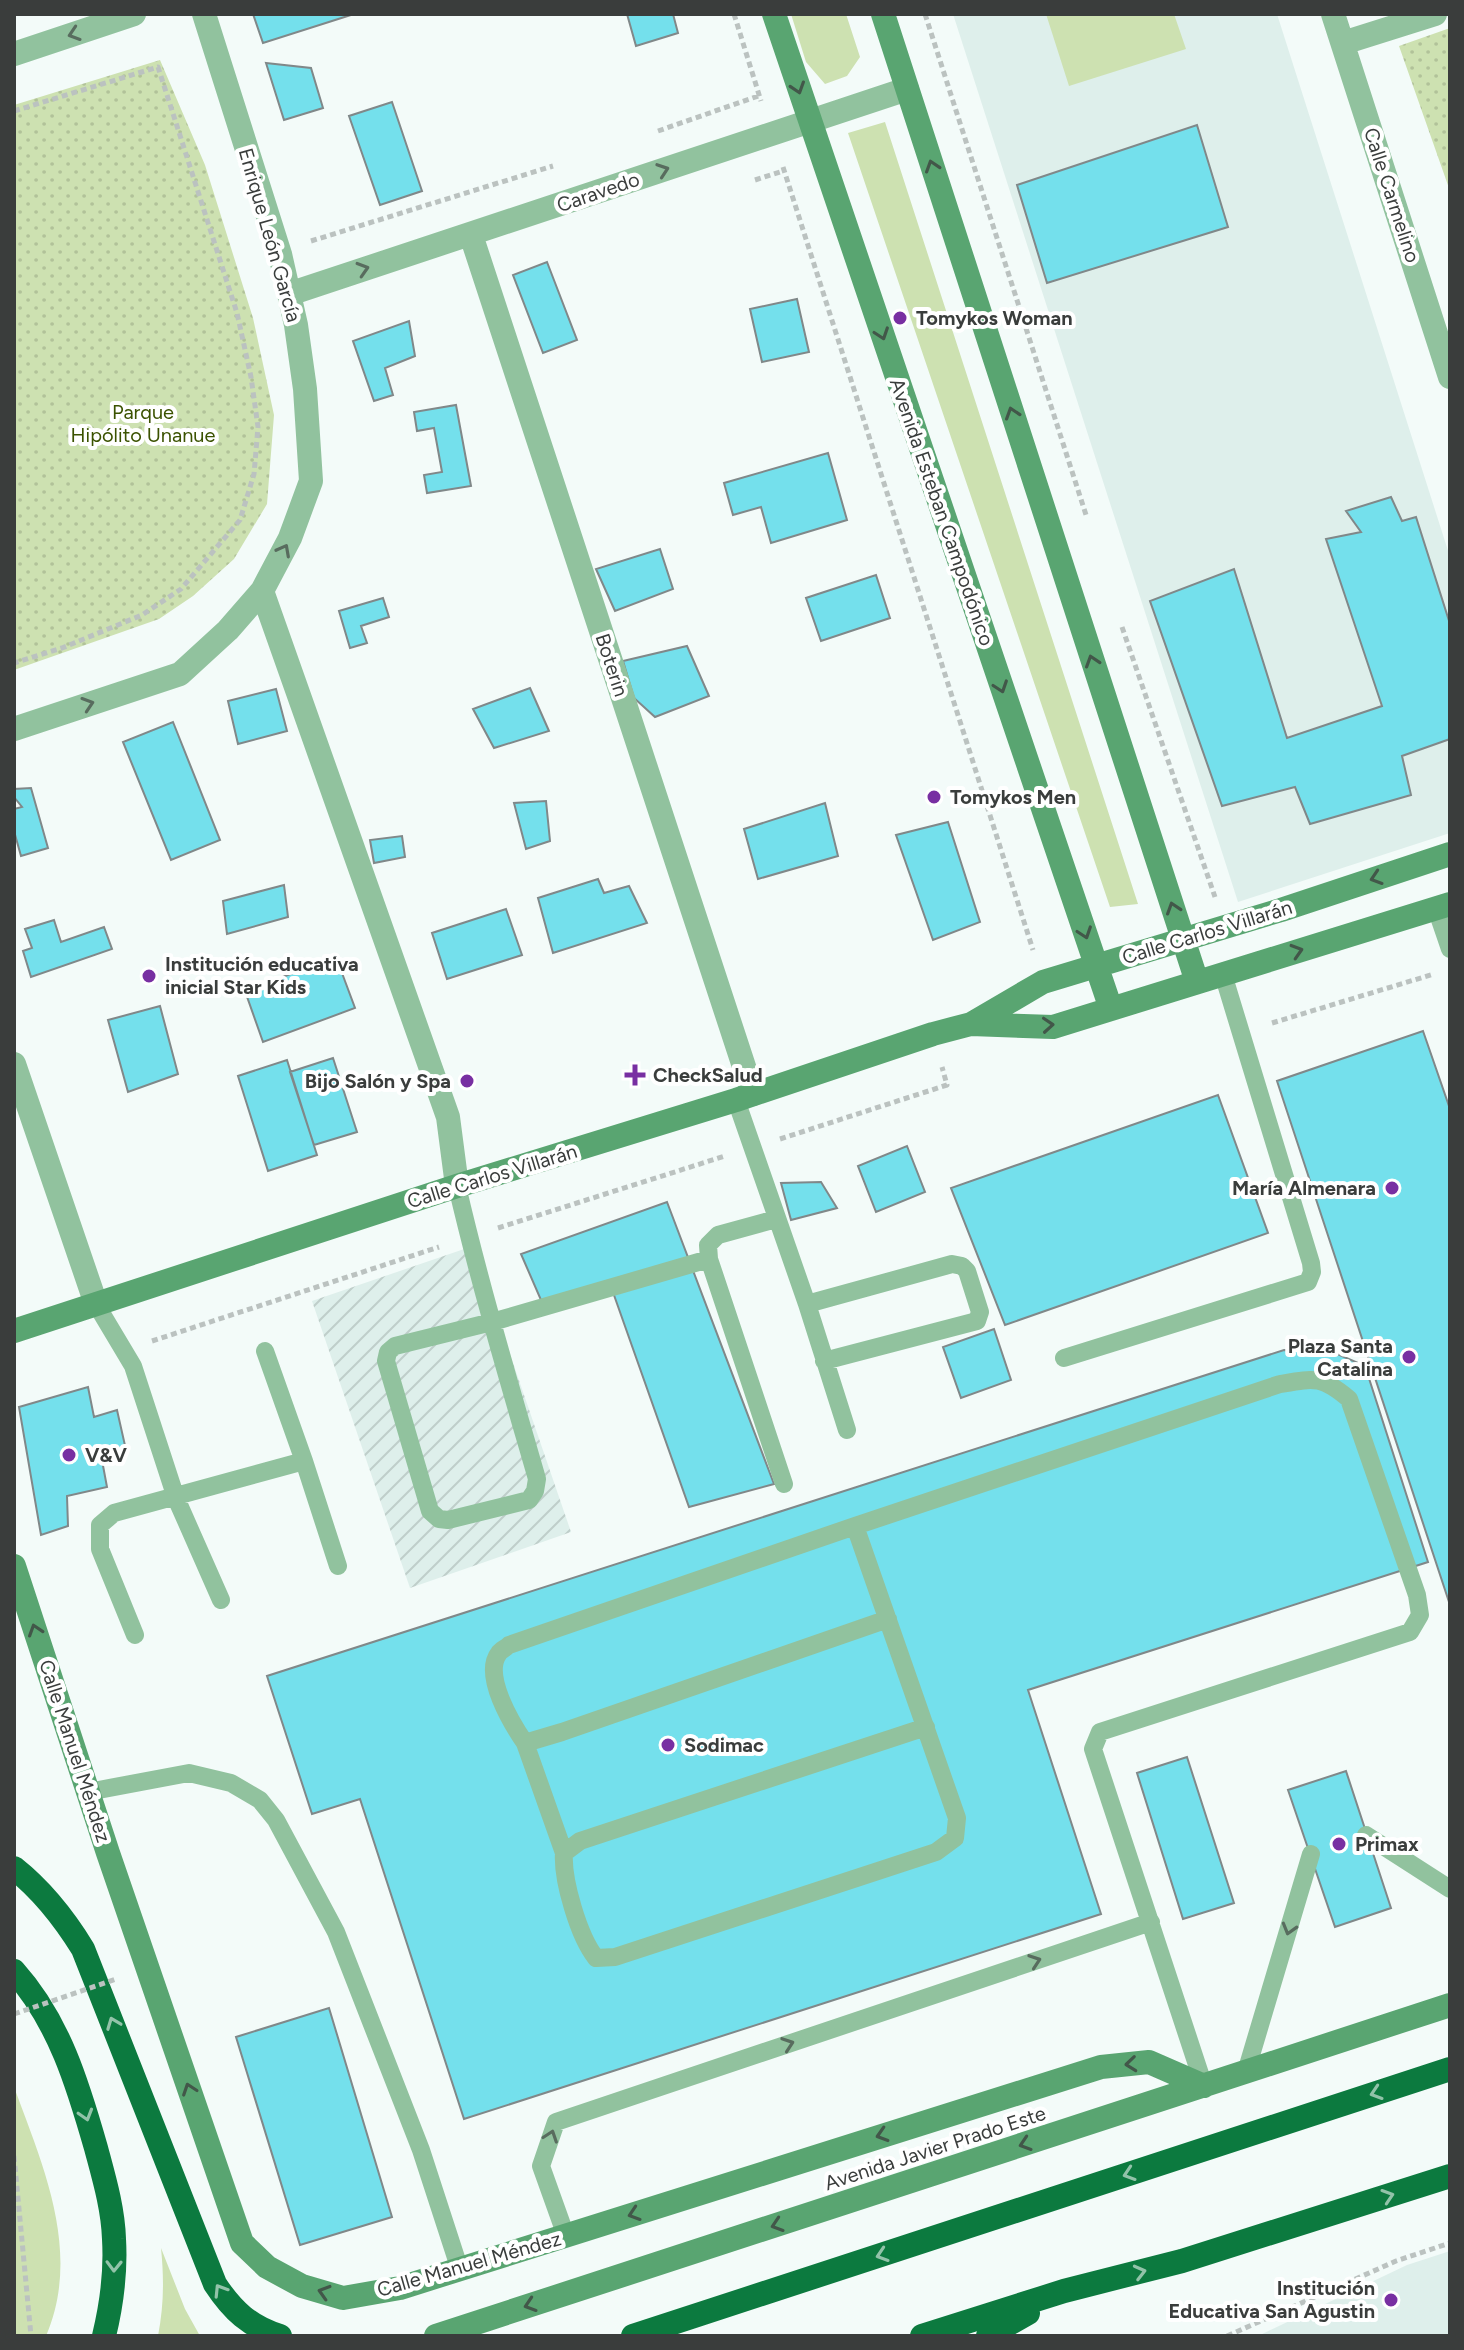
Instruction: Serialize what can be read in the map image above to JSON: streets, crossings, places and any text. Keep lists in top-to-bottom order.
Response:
{
  "streets": {
    "street": [
      "Caravedo",
      "Calle Carmelino",
      "Enrique León García",
      "Avenida Esteban Campodónico",
      "Boterin",
      "Calle Carlos Villarán",
      "Calle Manuel Méndez",
      "Avenida Javier Prado Este"
    ]
  },
  "crossings": [
    ["Caravedo", "Enrique León García"],
    ["Caravedo", "Avenida Esteban Campodónico"],
    ["Caravedo", "Boterin"],
    ["Avenida Esteban Campodónico", "Calle Carlos Villarán"],
    ["Boterin", "Calle Carlos Villarán"],
    ["Calle Manuel Méndez", "Avenida Javier Prado Este"]
  ],
  "one_way": ["Caravedo", "Enrique León García", "Avenida Javier Prado Este"],
  "parks": ["Parque Hipólito Unanue"],
  "places": {
    "other": [
      "Tomykos Woman",
      "Tomykos Men",
      "Institución educativa inicial Star Kids",
      "Bijo Salón y Spa",
      "María Almenara",
      "Plaza Santa Catalina",
      "V&V",
      "Sodimac",
      "Primax",
      "Institución Educativa San Agustin"
    ],
    "health": ["CheckSalud"]
  }
}
